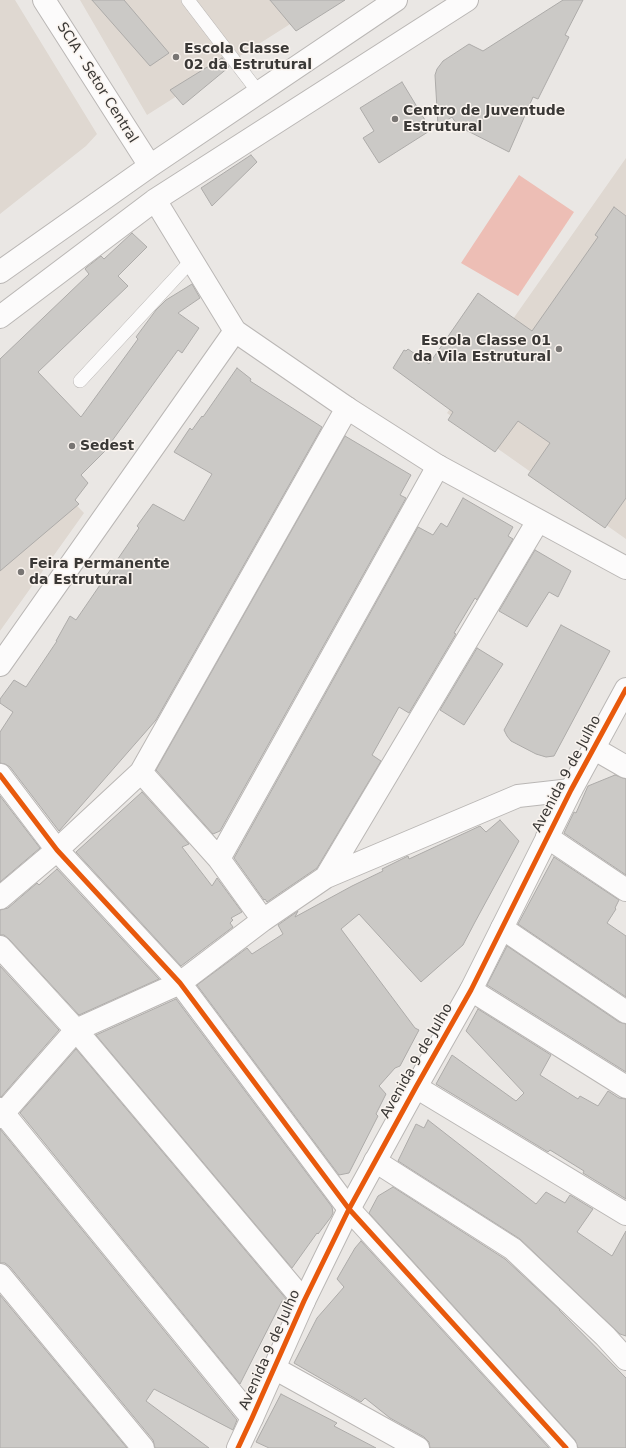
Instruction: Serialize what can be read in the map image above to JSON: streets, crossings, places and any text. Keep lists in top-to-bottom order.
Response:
{
  "streets": {
    "street": ["SCIA - Setor Central", "Avenida 9 de Julho"]
  },
  "places": [
    "Escola Classe 02 da Estrutural",
    "Centro de Juventude Estrutural",
    "Escola Classe 01 da Vila Estrutural",
    "Sedest",
    "Feira Permanente da Estrutural"
  ]
}
